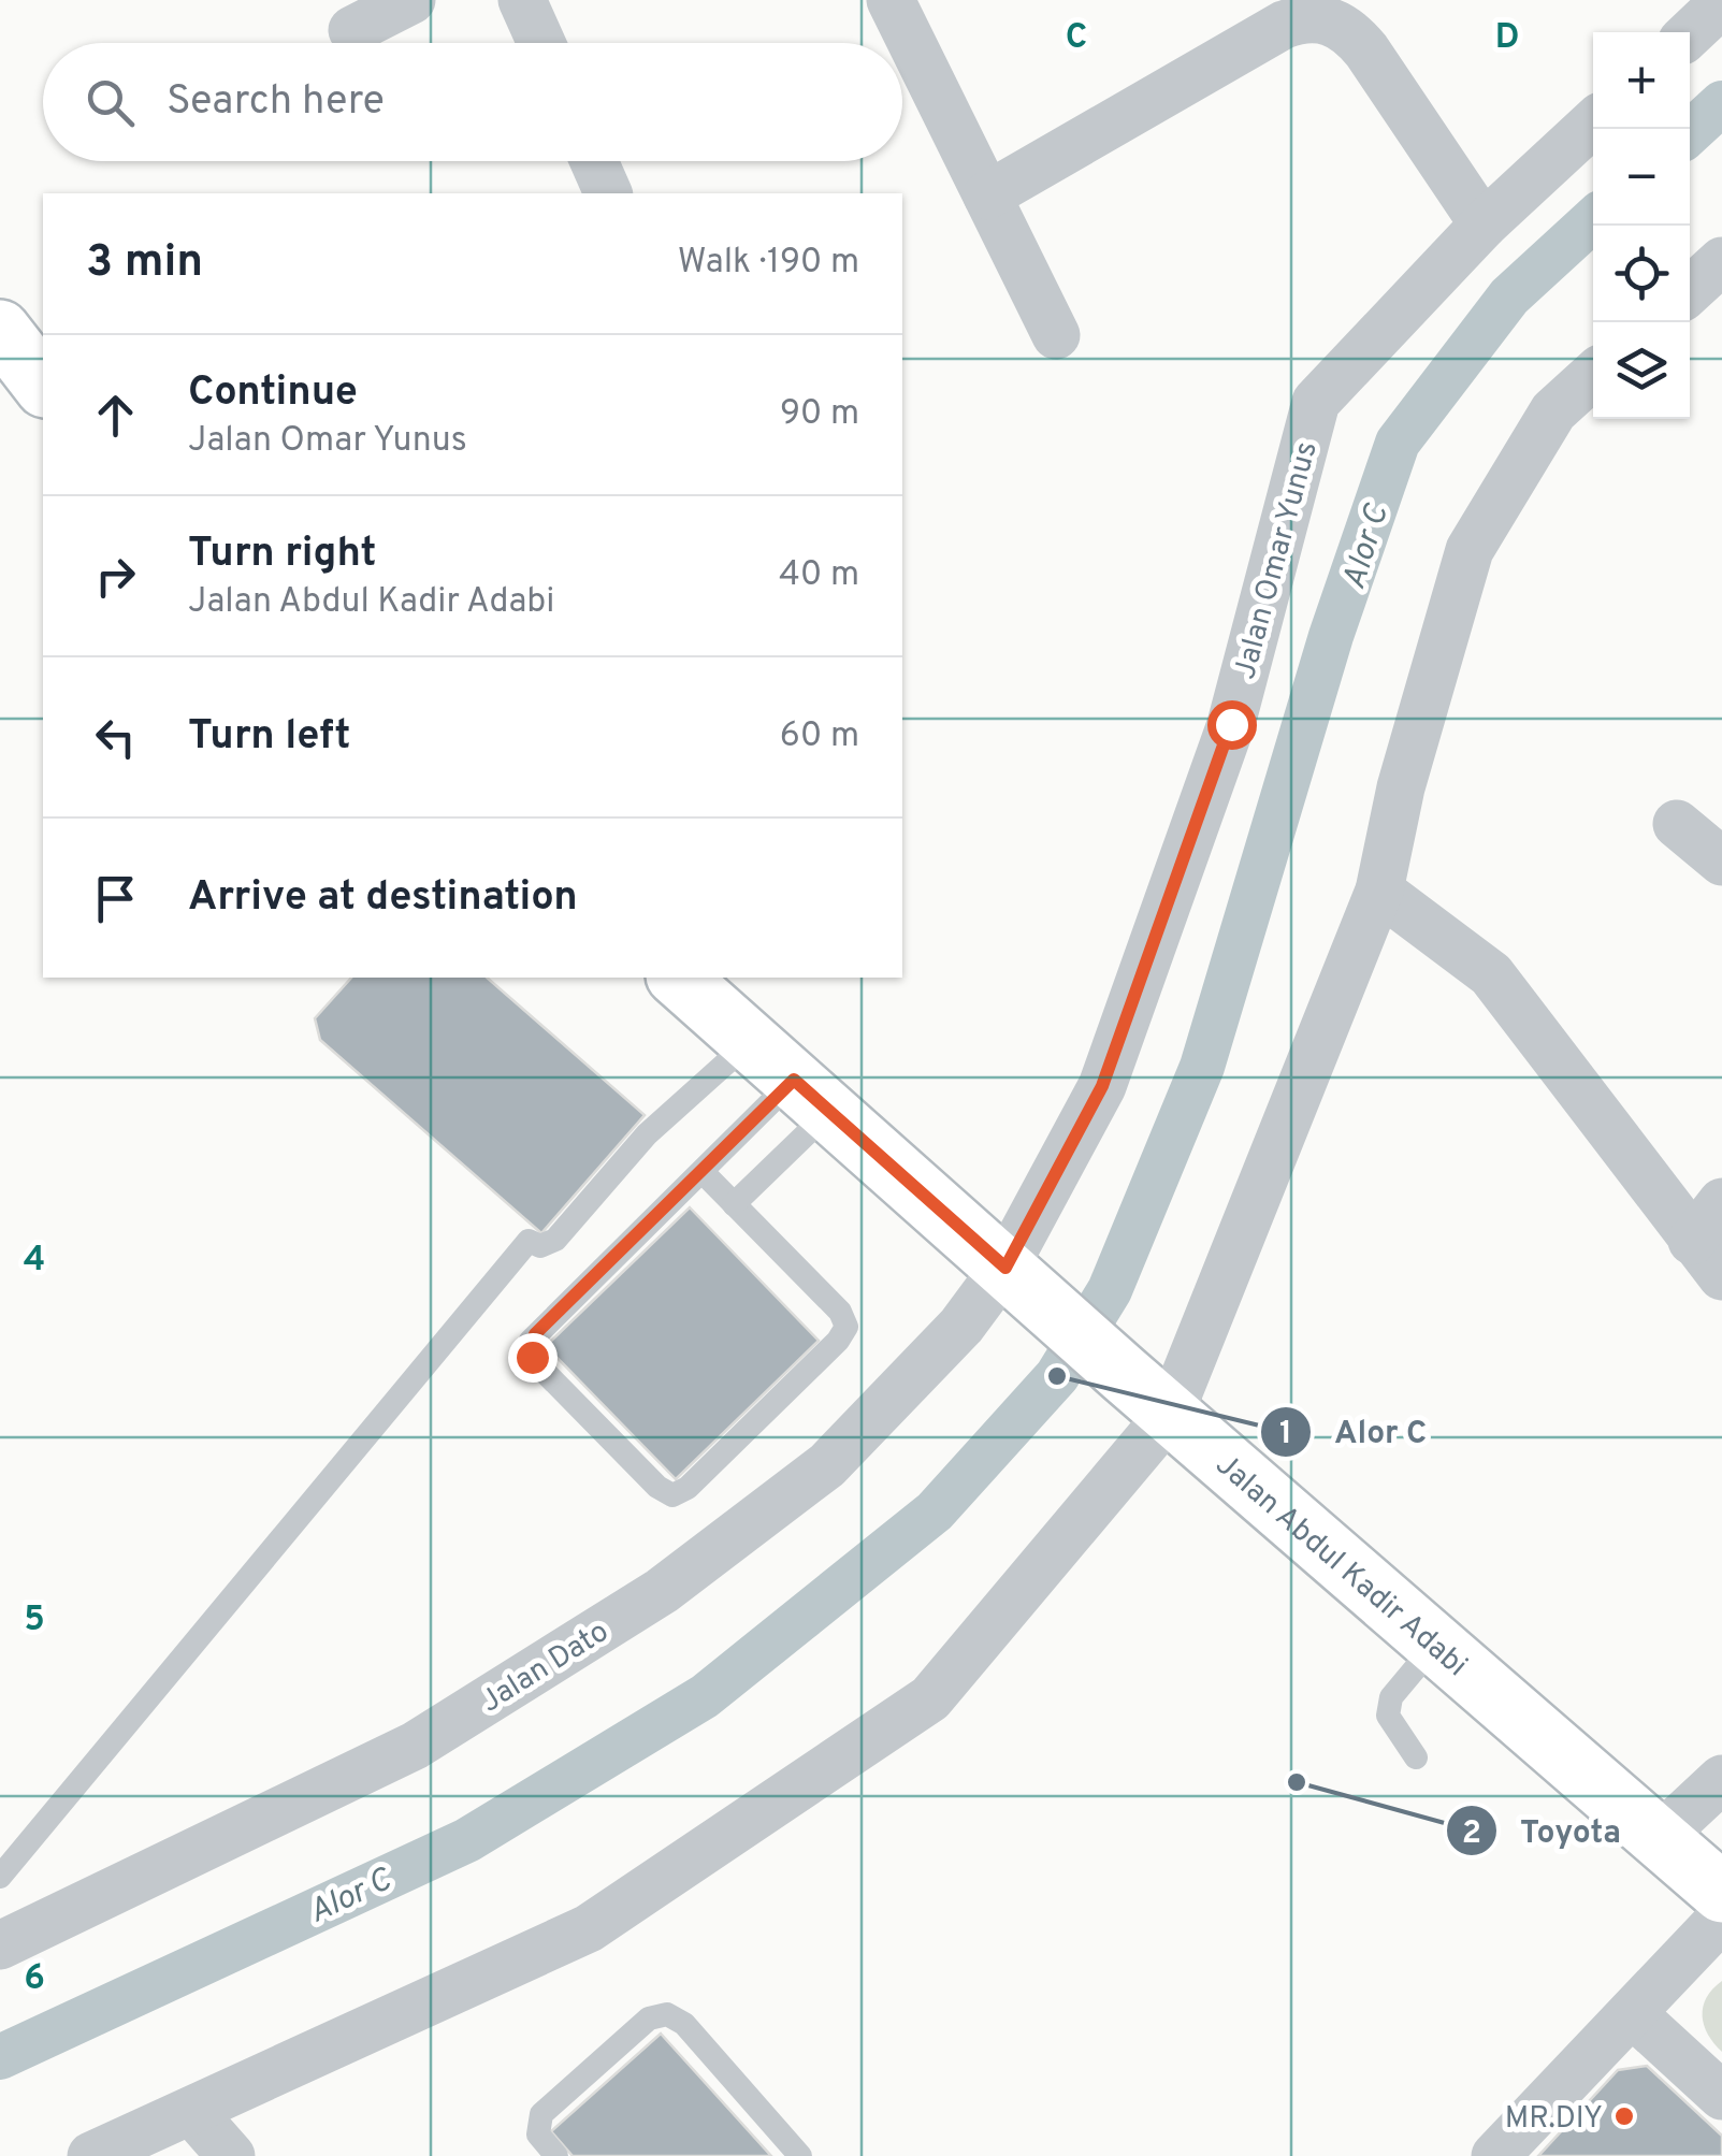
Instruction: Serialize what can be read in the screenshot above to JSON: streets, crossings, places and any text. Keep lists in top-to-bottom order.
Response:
{
  "streets": {
    "main road": ["Jalan Abdul Kadir Adabi"],
    "street": ["Jalan Omar Yunus", "Jalan Dato"]
  },
  "crossings": [
    ["Jalan Omar Yunus", "Jalan Abdul Kadir Adabi"],
    ["Jalan Omar Yunus", "Jalan Dato"],
    ["Jalan Abdul Kadir Adabi", "Jalan Dato"]
  ],
  "water": ["Alor C"],
  "places": ["Alor C", "Toyota", "MR.DIY"],
  "page": {
    "map_buttons": ["+", "−"],
    "search": "Search here",
    "heading": ["3 min", "Walk · 190 m"],
    "list": [
      ["Continue", "Jalan Omar Yunus", "90 m"],
      ["Turn right", "Jalan Abdul Kadir Adabi", "40 m"],
      ["Turn left", "60 m"],
      "Arrive at destination"
    ]
  },
  "grid": {
    "columns": ["C", "D"],
    "rows": ["4", "5", "6"]
  }
}
